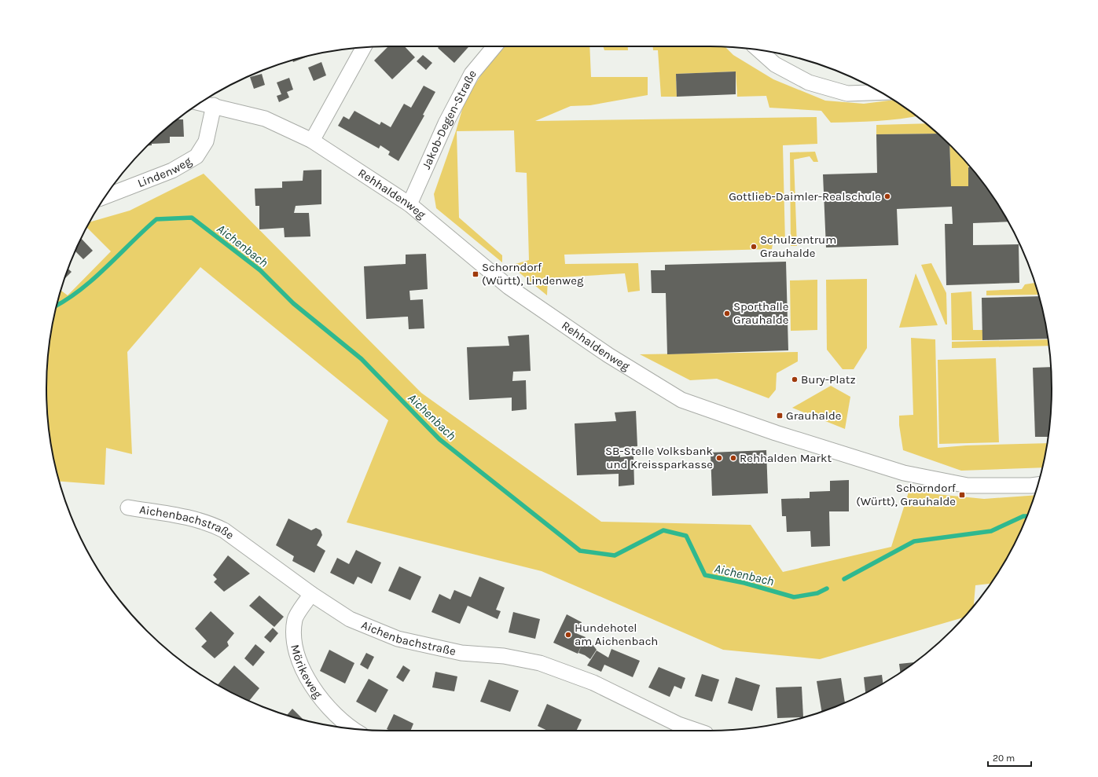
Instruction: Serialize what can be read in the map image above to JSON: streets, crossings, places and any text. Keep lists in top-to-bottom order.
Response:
{
  "streets": {
    "street": [
      "Jakob-Degen-Straße",
      "Lindenweg",
      "Rehhaldenweg",
      "Aichenbachstraße",
      "Mörikeweg"
    ]
  },
  "crossings": [
    ["Jakob-Degen-Straße", "Rehhaldenweg"],
    ["Lindenweg", "Rehhaldenweg"],
    ["Aichenbachstraße", "Mörikeweg"]
  ],
  "water": ["Aichenbach"],
  "places": {
    "other": [
      "Gottlieb-Daimler-Realschule",
      "Schulzentrum Grauhalde",
      "Sporthalle Grauhalde",
      "Bury-Platz",
      "SB-Stelle Volksbank und Kreissparkasse",
      "Rehhalden Markt",
      "Hundehotel am Aichenbach"
    ],
    "transit": ["Schorndorf (Württ), Lindenweg", "Grauhalde", "Schorndorf (Württ), Grauhalde"]
  },
  "scale_bar": "20 m"
}
